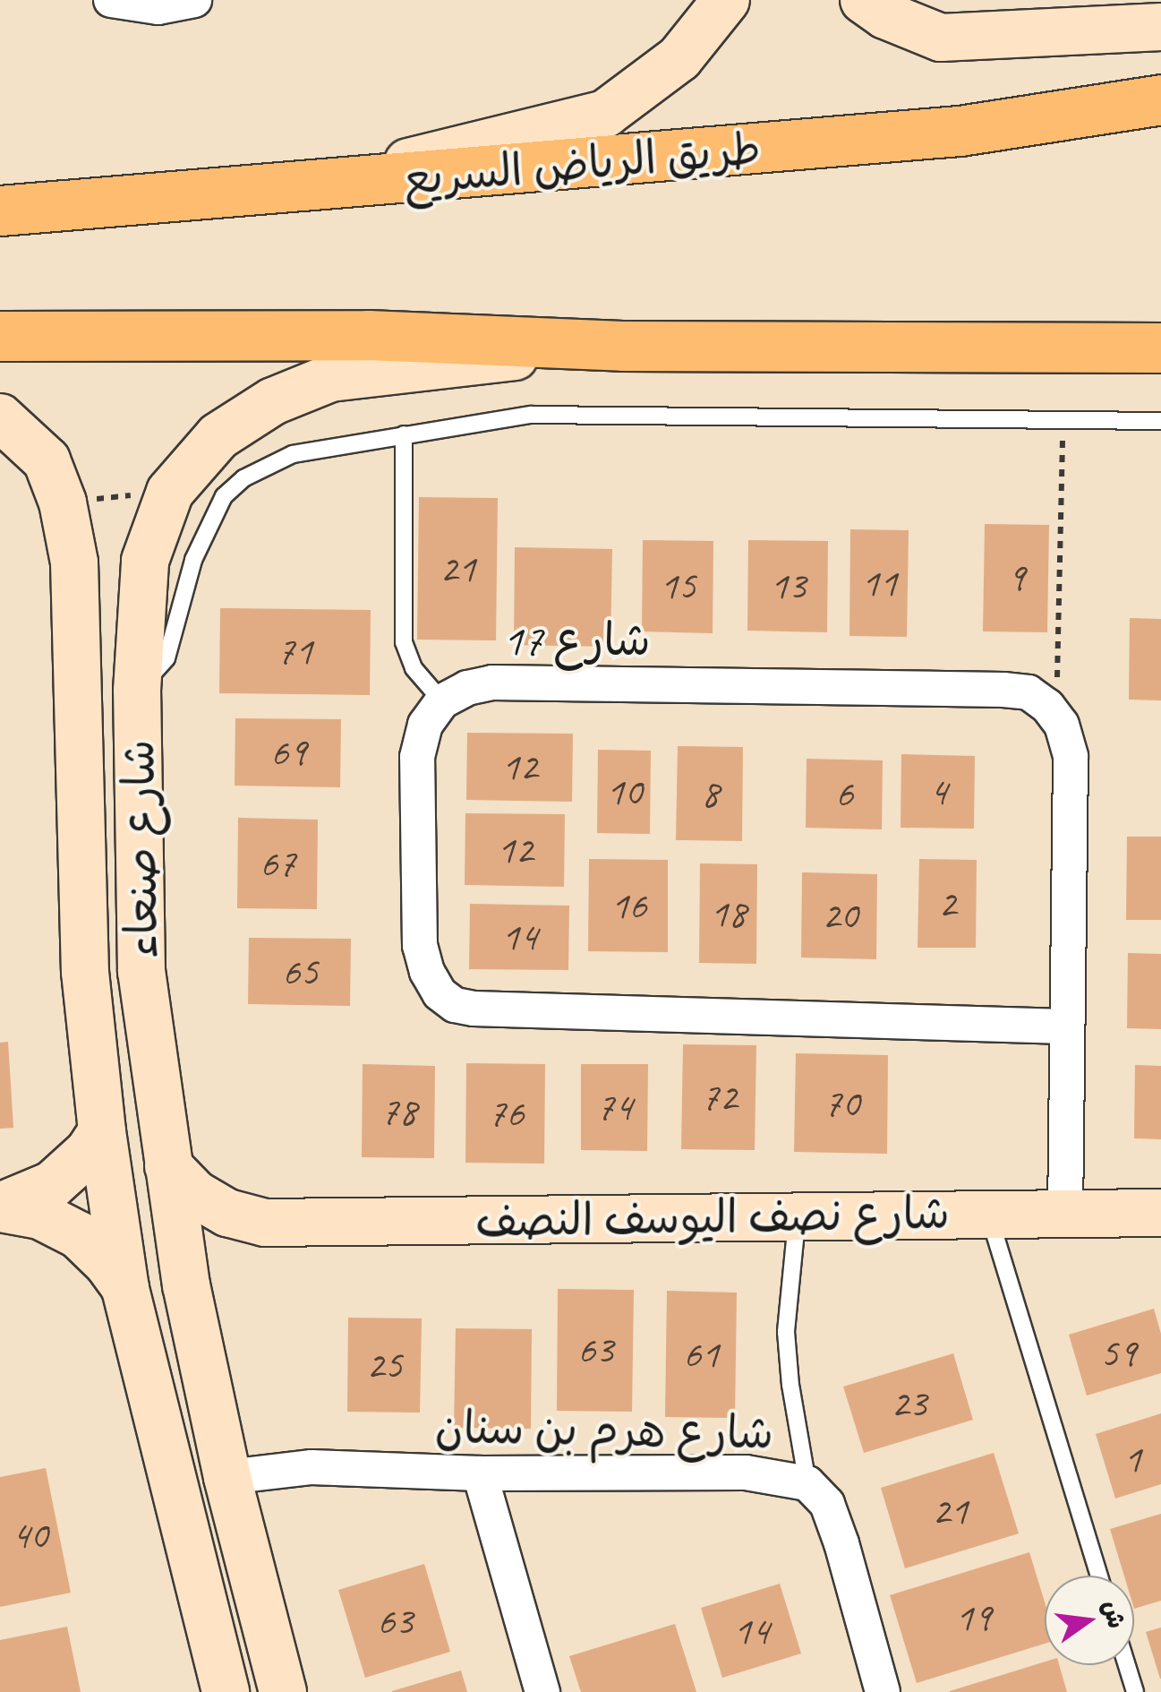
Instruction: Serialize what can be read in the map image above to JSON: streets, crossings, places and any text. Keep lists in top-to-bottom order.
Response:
{
  "streets": {
    "highway": ["طريق الرياض السريع"],
    "main road": ["شارع صنعاء", "شارع نصف اليوسف النصف"],
    "street": ["شارع 17", "شارع هرم بن سنان"]
  },
  "crossings": [
    ["شارع صنعاء", "شارع هرم بن سنان"]
  ],
  "house_numbers": [
    "21",
    "9",
    "11",
    "15",
    "13",
    "71",
    "69",
    "12",
    "10",
    "4",
    "8",
    "6",
    "12",
    "67",
    "2",
    "16",
    "18",
    "20",
    "14",
    "65",
    "72",
    "70",
    "74",
    "78",
    "76",
    "63",
    "59",
    "61",
    "25",
    "23",
    "1",
    "21",
    "40",
    "19",
    "63",
    "14"
  ],
  "north": "right"
}
